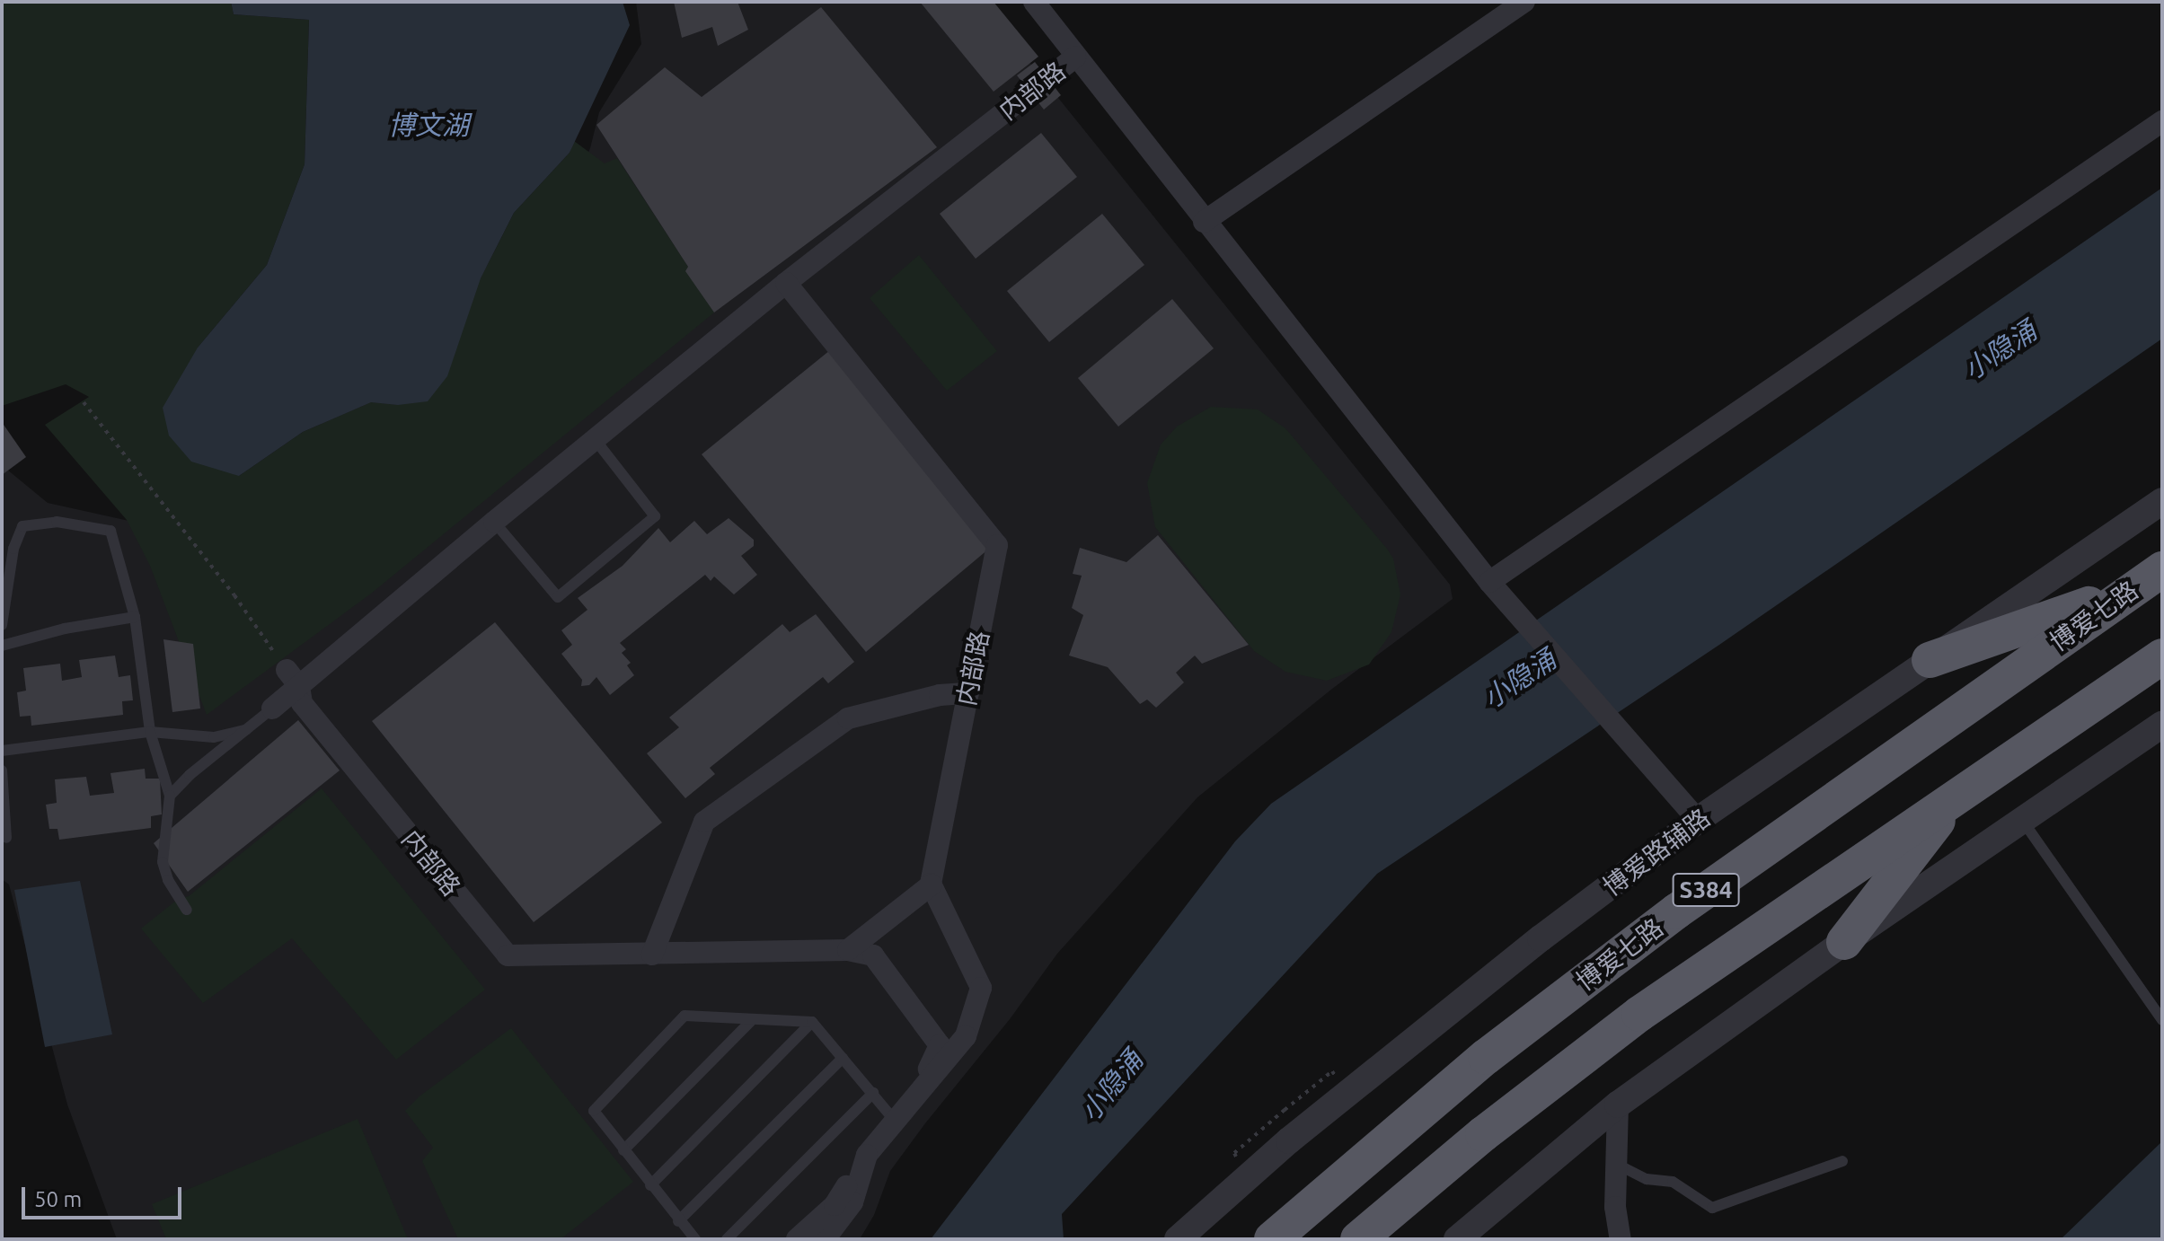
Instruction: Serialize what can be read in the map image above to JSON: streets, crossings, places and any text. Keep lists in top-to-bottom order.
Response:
{
  "streets": {
    "highway": ["博爱七路", "S384"],
    "street": ["内部路", "博爱路辅路"]
  },
  "water": ["博文湖", "小隐涌"],
  "scale_bar": "50 m"
}
